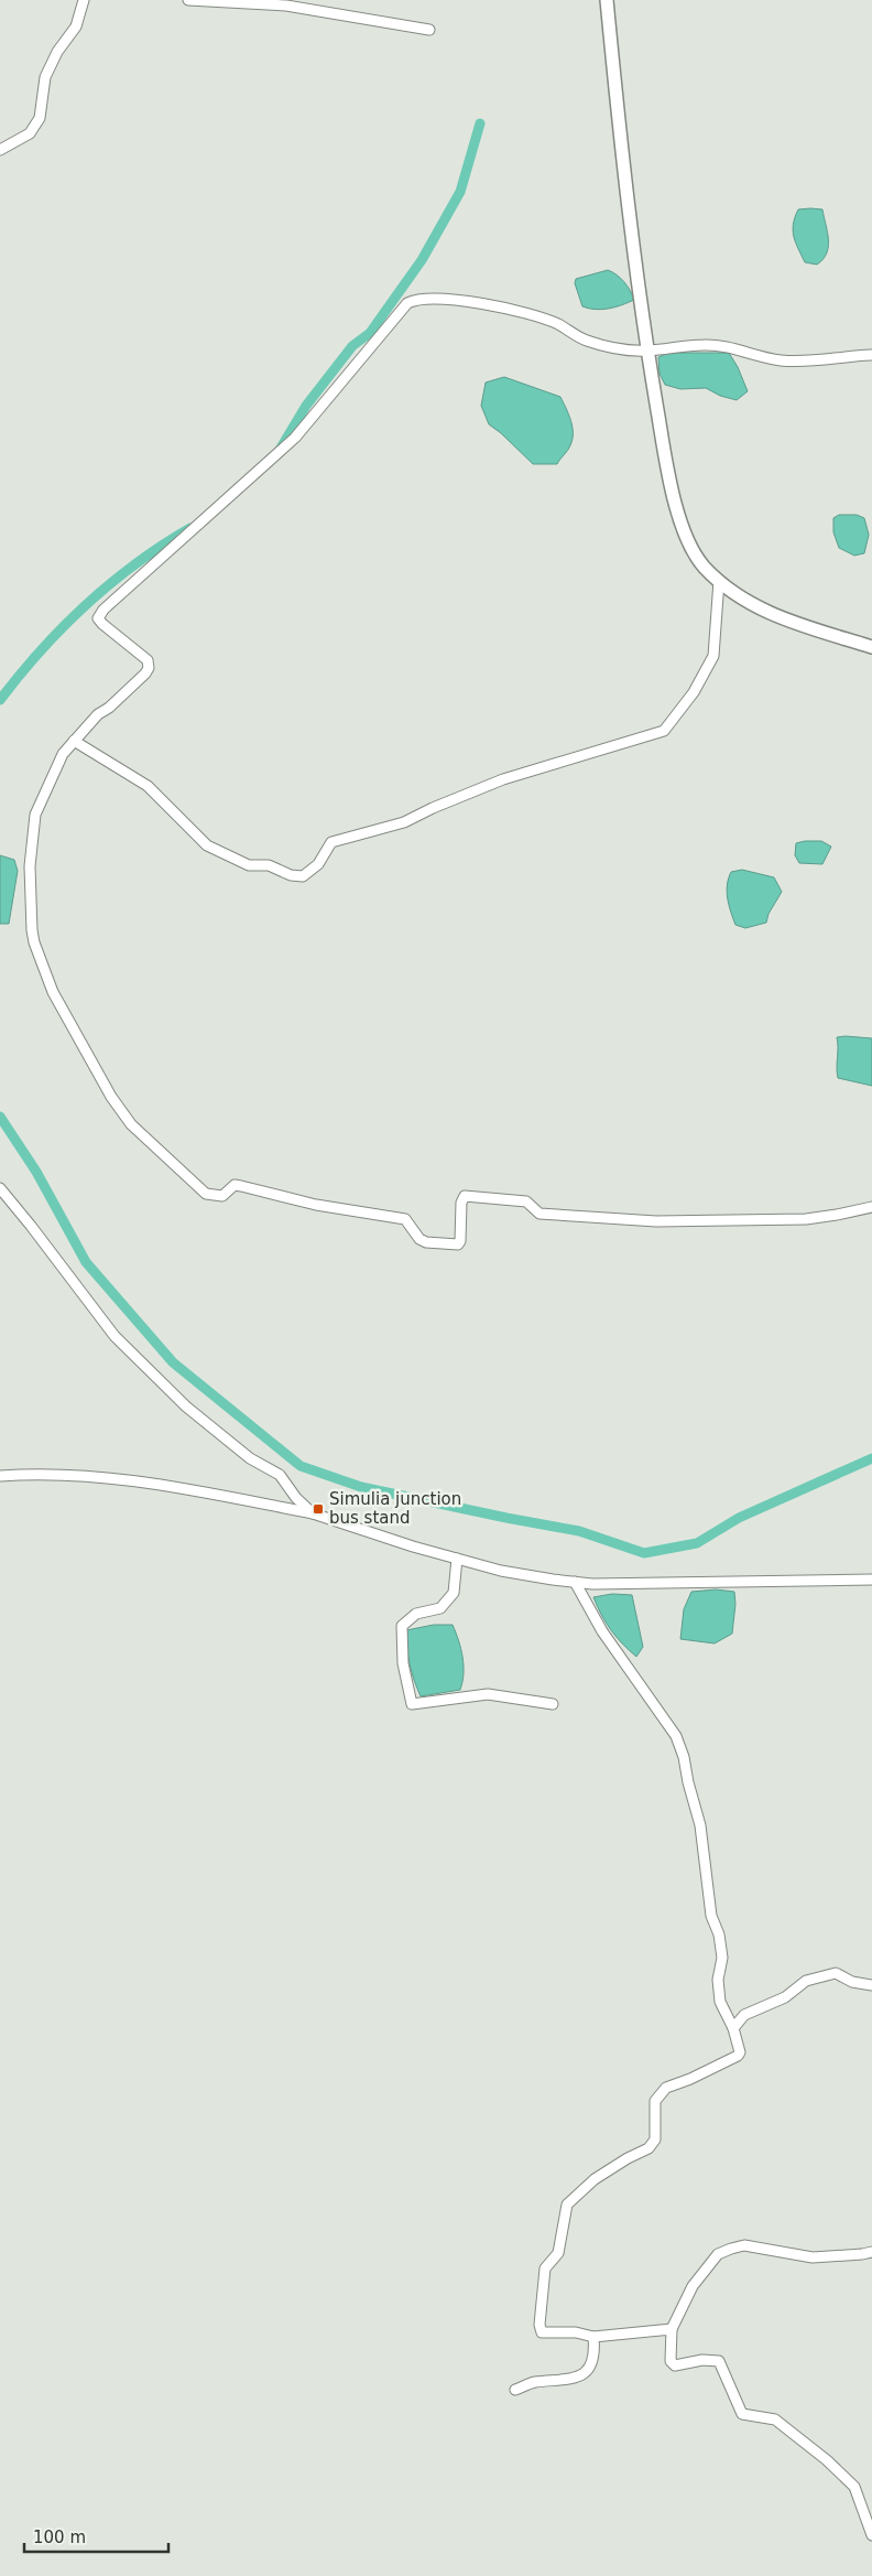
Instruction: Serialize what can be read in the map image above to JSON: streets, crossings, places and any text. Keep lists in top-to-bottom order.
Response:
{
  "places": {
    "transit": ["Simulia junction bus stand"]
  },
  "scale_bar": "100 m"
}
